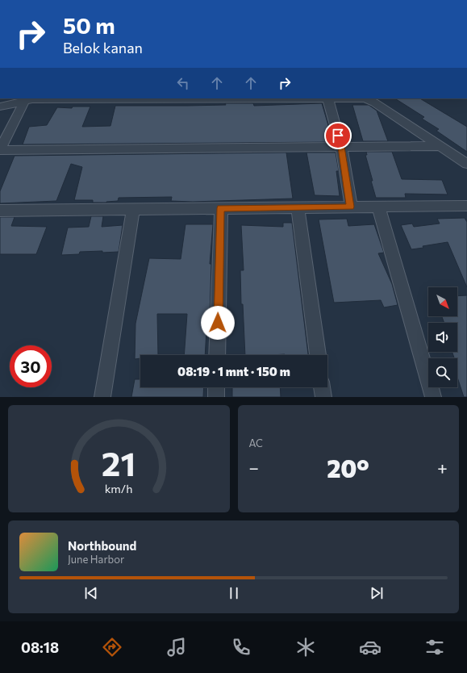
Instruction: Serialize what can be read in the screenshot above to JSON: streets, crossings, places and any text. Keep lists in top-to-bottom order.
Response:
{
  "north": "bottom right",
  "page": {
    "turn": ["50 m", "Belok kanan"],
    "limit": "30",
    "trip": "08:19 · 1 mnt · 150 m",
    "tile": "AC",
    "heat": ["−", "20°", "+"],
    "song": ["Northbound", "June Harbor"],
    "tabs": "08:18",
    "gauge": ["21", "km/h"]
  }
}
